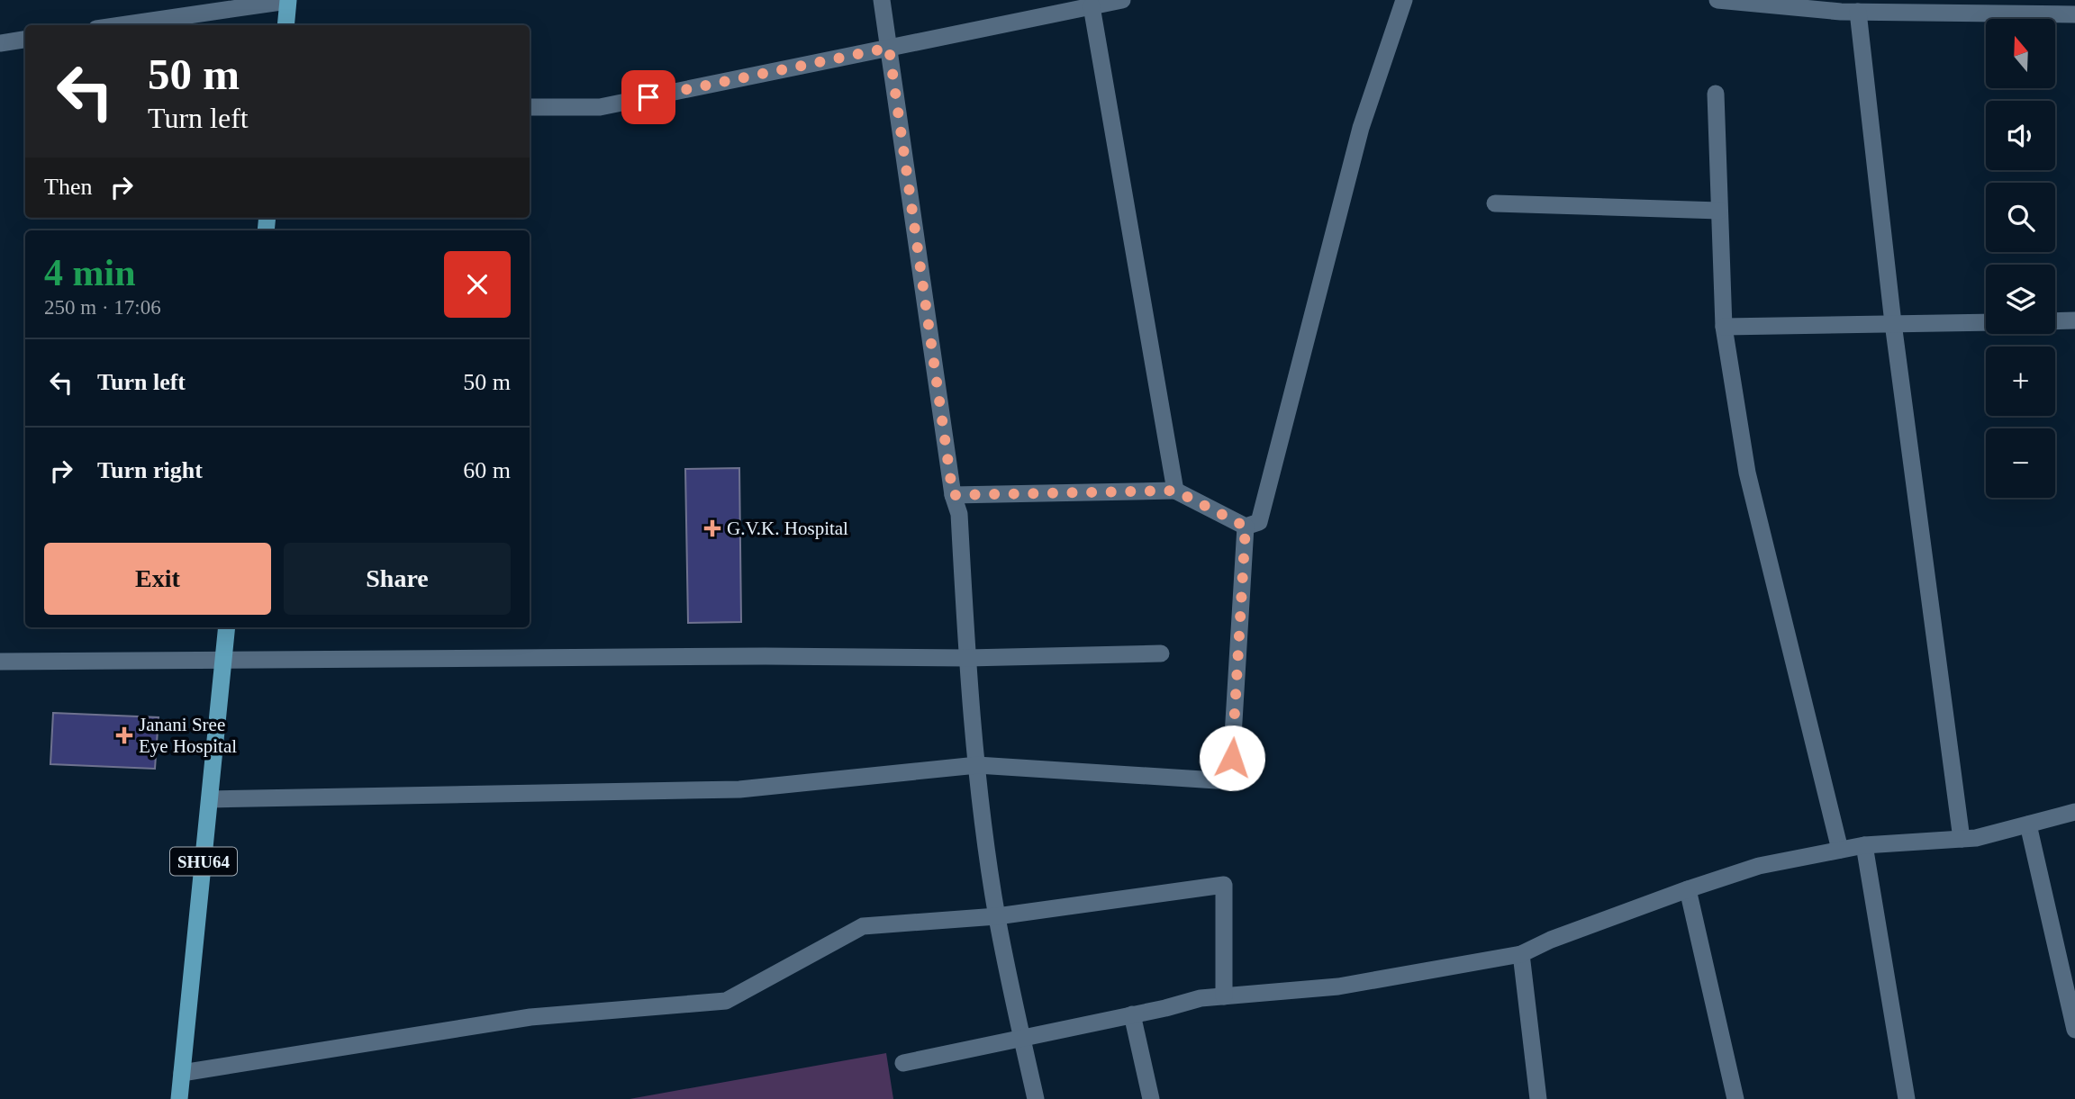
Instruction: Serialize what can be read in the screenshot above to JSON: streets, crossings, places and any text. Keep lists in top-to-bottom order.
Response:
{
  "streets": {
    "main road": ["SHU64"]
  },
  "places": {
    "health": ["G.V.K. Hospital", "Janani Sree Eye Hospital"]
  },
  "north": "top",
  "page": {
    "map_buttons": ["+", "−"],
    "turn": ["50 m", "Turn left"],
    "then": "Then",
    "heading": ["4 min", "250 m · 17:06"],
    "list": [
      {
        "name": "Turn left",
        "value": "50 m"
      },
      {
        "name": "Turn right",
        "value": "60 m"
      }
    ],
    "buttons": ["Exit", "Share"]
  }
}
